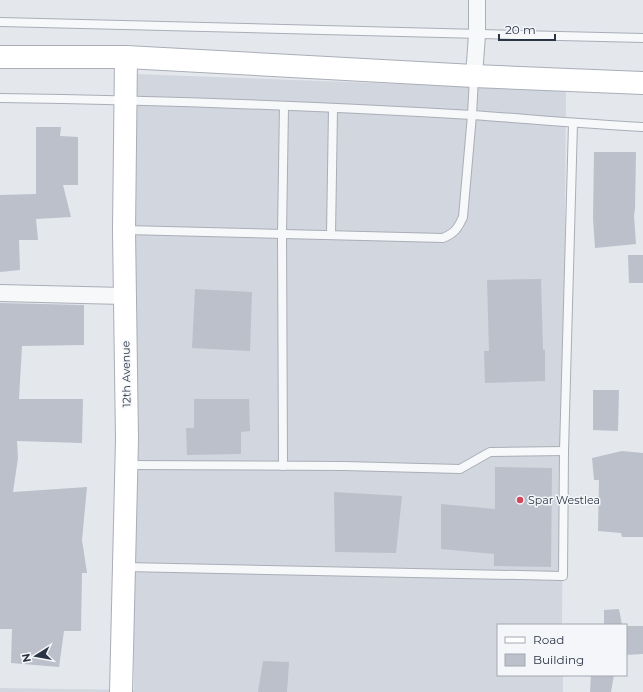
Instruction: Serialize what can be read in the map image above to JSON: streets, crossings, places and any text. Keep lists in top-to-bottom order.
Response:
{
  "streets": {
    "street": ["12th Avenue"]
  },
  "places": ["Spar Westlea"],
  "legend": ["Road", "Building"],
  "scale_bar": "20 m",
  "north": "left"
}
